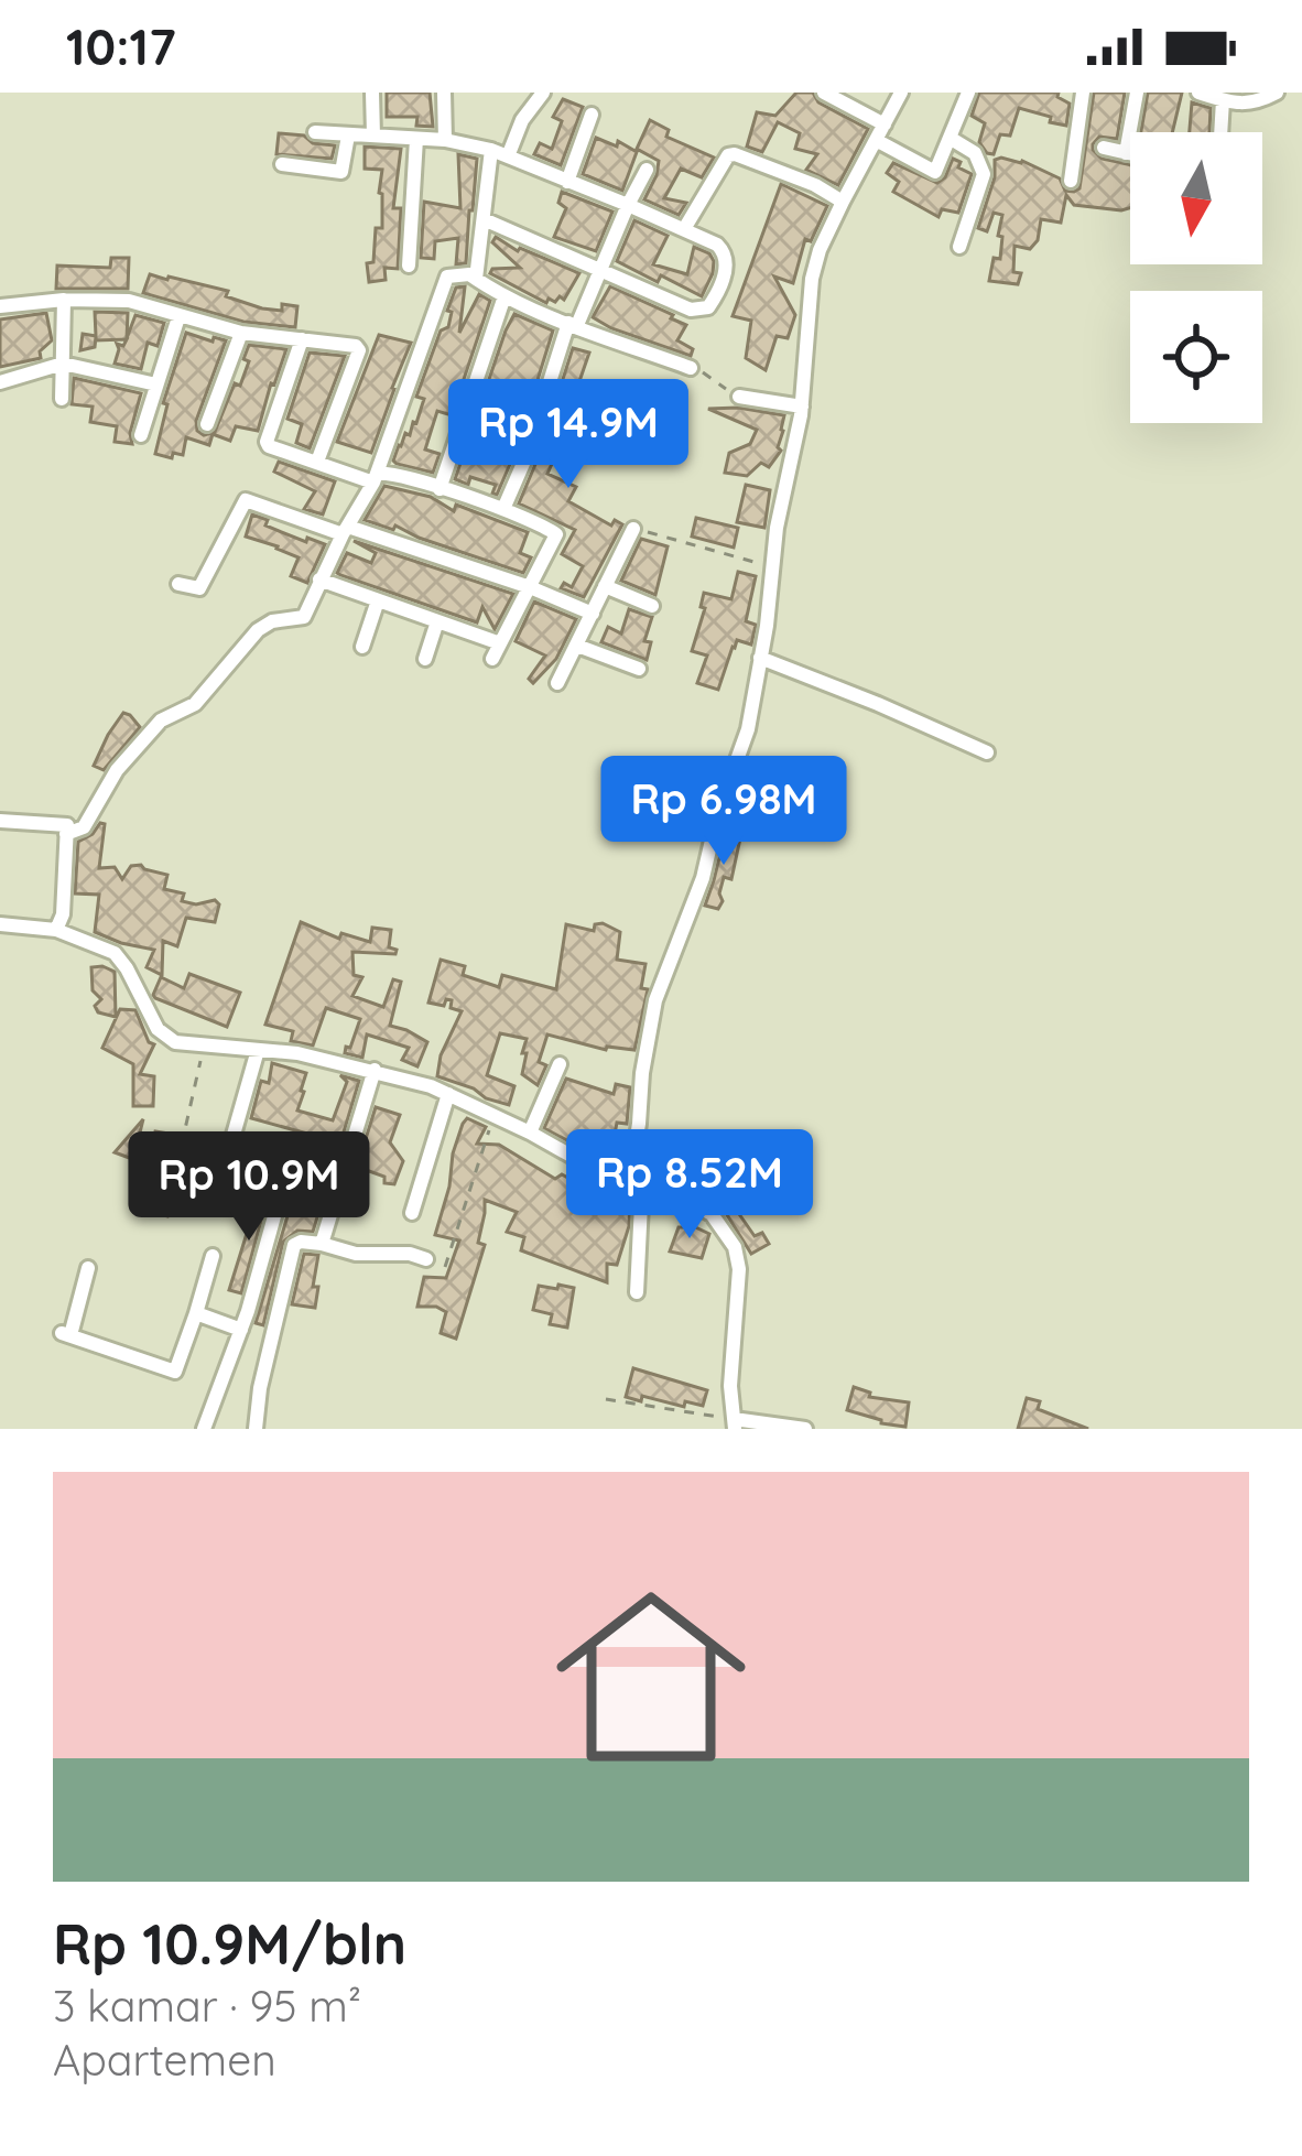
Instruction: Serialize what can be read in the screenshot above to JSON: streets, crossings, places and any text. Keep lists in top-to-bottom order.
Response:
{
  "north": "bottom",
  "page": {
    "status": "10:17",
    "price": [
      "Rp 14.9M",
      "Rp 6.98M",
      "Rp 8.52M",
      "Rp 10.9M"
    ],
    "list": [
      {
        "name": "Rp 10.9M/bln",
        "note": "3 kamar · 95 m² · Apartemen"
      }
    ]
  }
}
